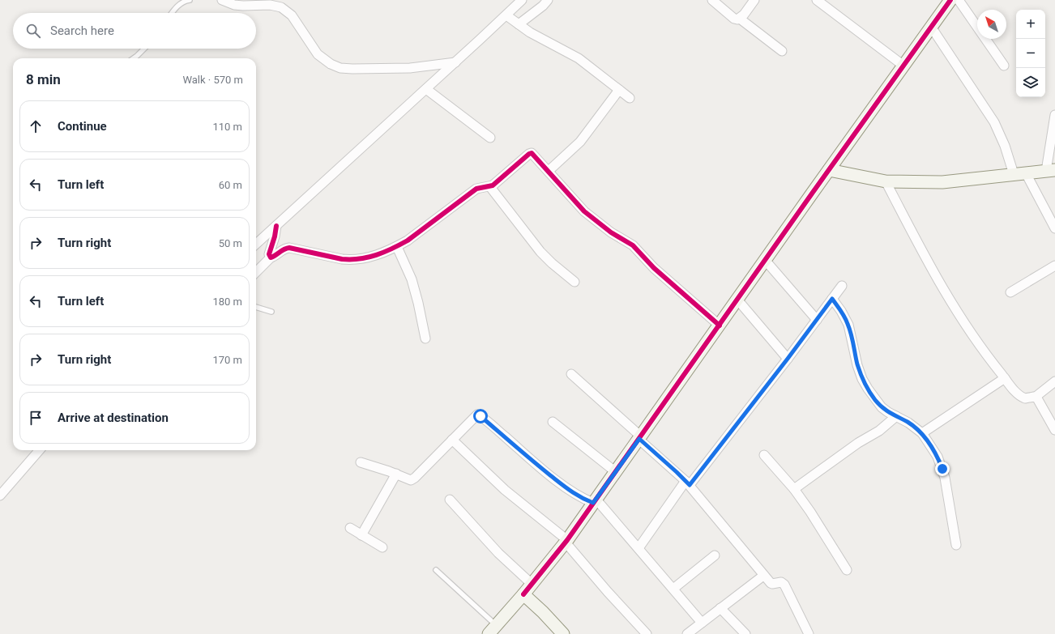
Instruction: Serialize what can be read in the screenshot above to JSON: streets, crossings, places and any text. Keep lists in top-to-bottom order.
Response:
{
  "north": "top left",
  "page": {
    "map_buttons": ["+", "−"],
    "search": "Search here",
    "heading": ["8 min", "Walk · 570 m"],
    "list": [
      ["Continue", "110 m"],
      ["Turn left", "60 m"],
      ["Turn right", "50 m"],
      ["Turn left", "180 m"],
      ["Turn right", "170 m"],
      "Arrive at destination"
    ]
  }
}
